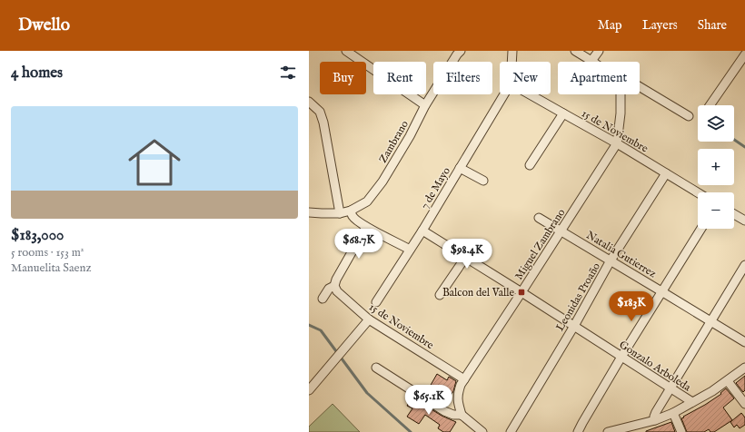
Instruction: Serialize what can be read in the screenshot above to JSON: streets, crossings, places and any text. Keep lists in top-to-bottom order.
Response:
{
  "streets": {
    "street": [
      "15 de Noviembre",
      "Zambrano",
      "7 de Mayo",
      "Miguel Zambrano",
      "Natalia Gutierrez",
      "Leonidas Proaño",
      "Gonzalo Arboleda"
    ]
  },
  "crossings": [
    ["15 de Noviembre", "Miguel Zambrano"],
    ["15 de Noviembre", "Leonidas Proaño"],
    ["7 de Mayo", "Gonzalo Arboleda"],
    ["Miguel Zambrano", "Natalia Gutierrez"],
    ["Miguel Zambrano", "Gonzalo Arboleda"],
    ["Natalia Gutierrez", "Leonidas Proaño"],
    ["Leonidas Proaño", "Gonzalo Arboleda"]
  ],
  "places": {
    "transit": ["Balcon del Valle"]
  },
  "page": {
    "header": "Dwello",
    "nav": ["Map", "Layers", "Share"],
    "heading": "4 homes",
    "chip": [
      "Buy",
      "Rent",
      "Filters",
      "New",
      "Apartment"
    ],
    "list": [
      {
        "name": "$183,000",
        "note": "5 rooms · 153 m² · Manuelita Saenz"
      }
    ],
    "map_buttons": ["+", "−"],
    "price": [
      "$68.7K",
      "$98.4K",
      "$183K",
      "$65.1K"
    ]
  }
}
